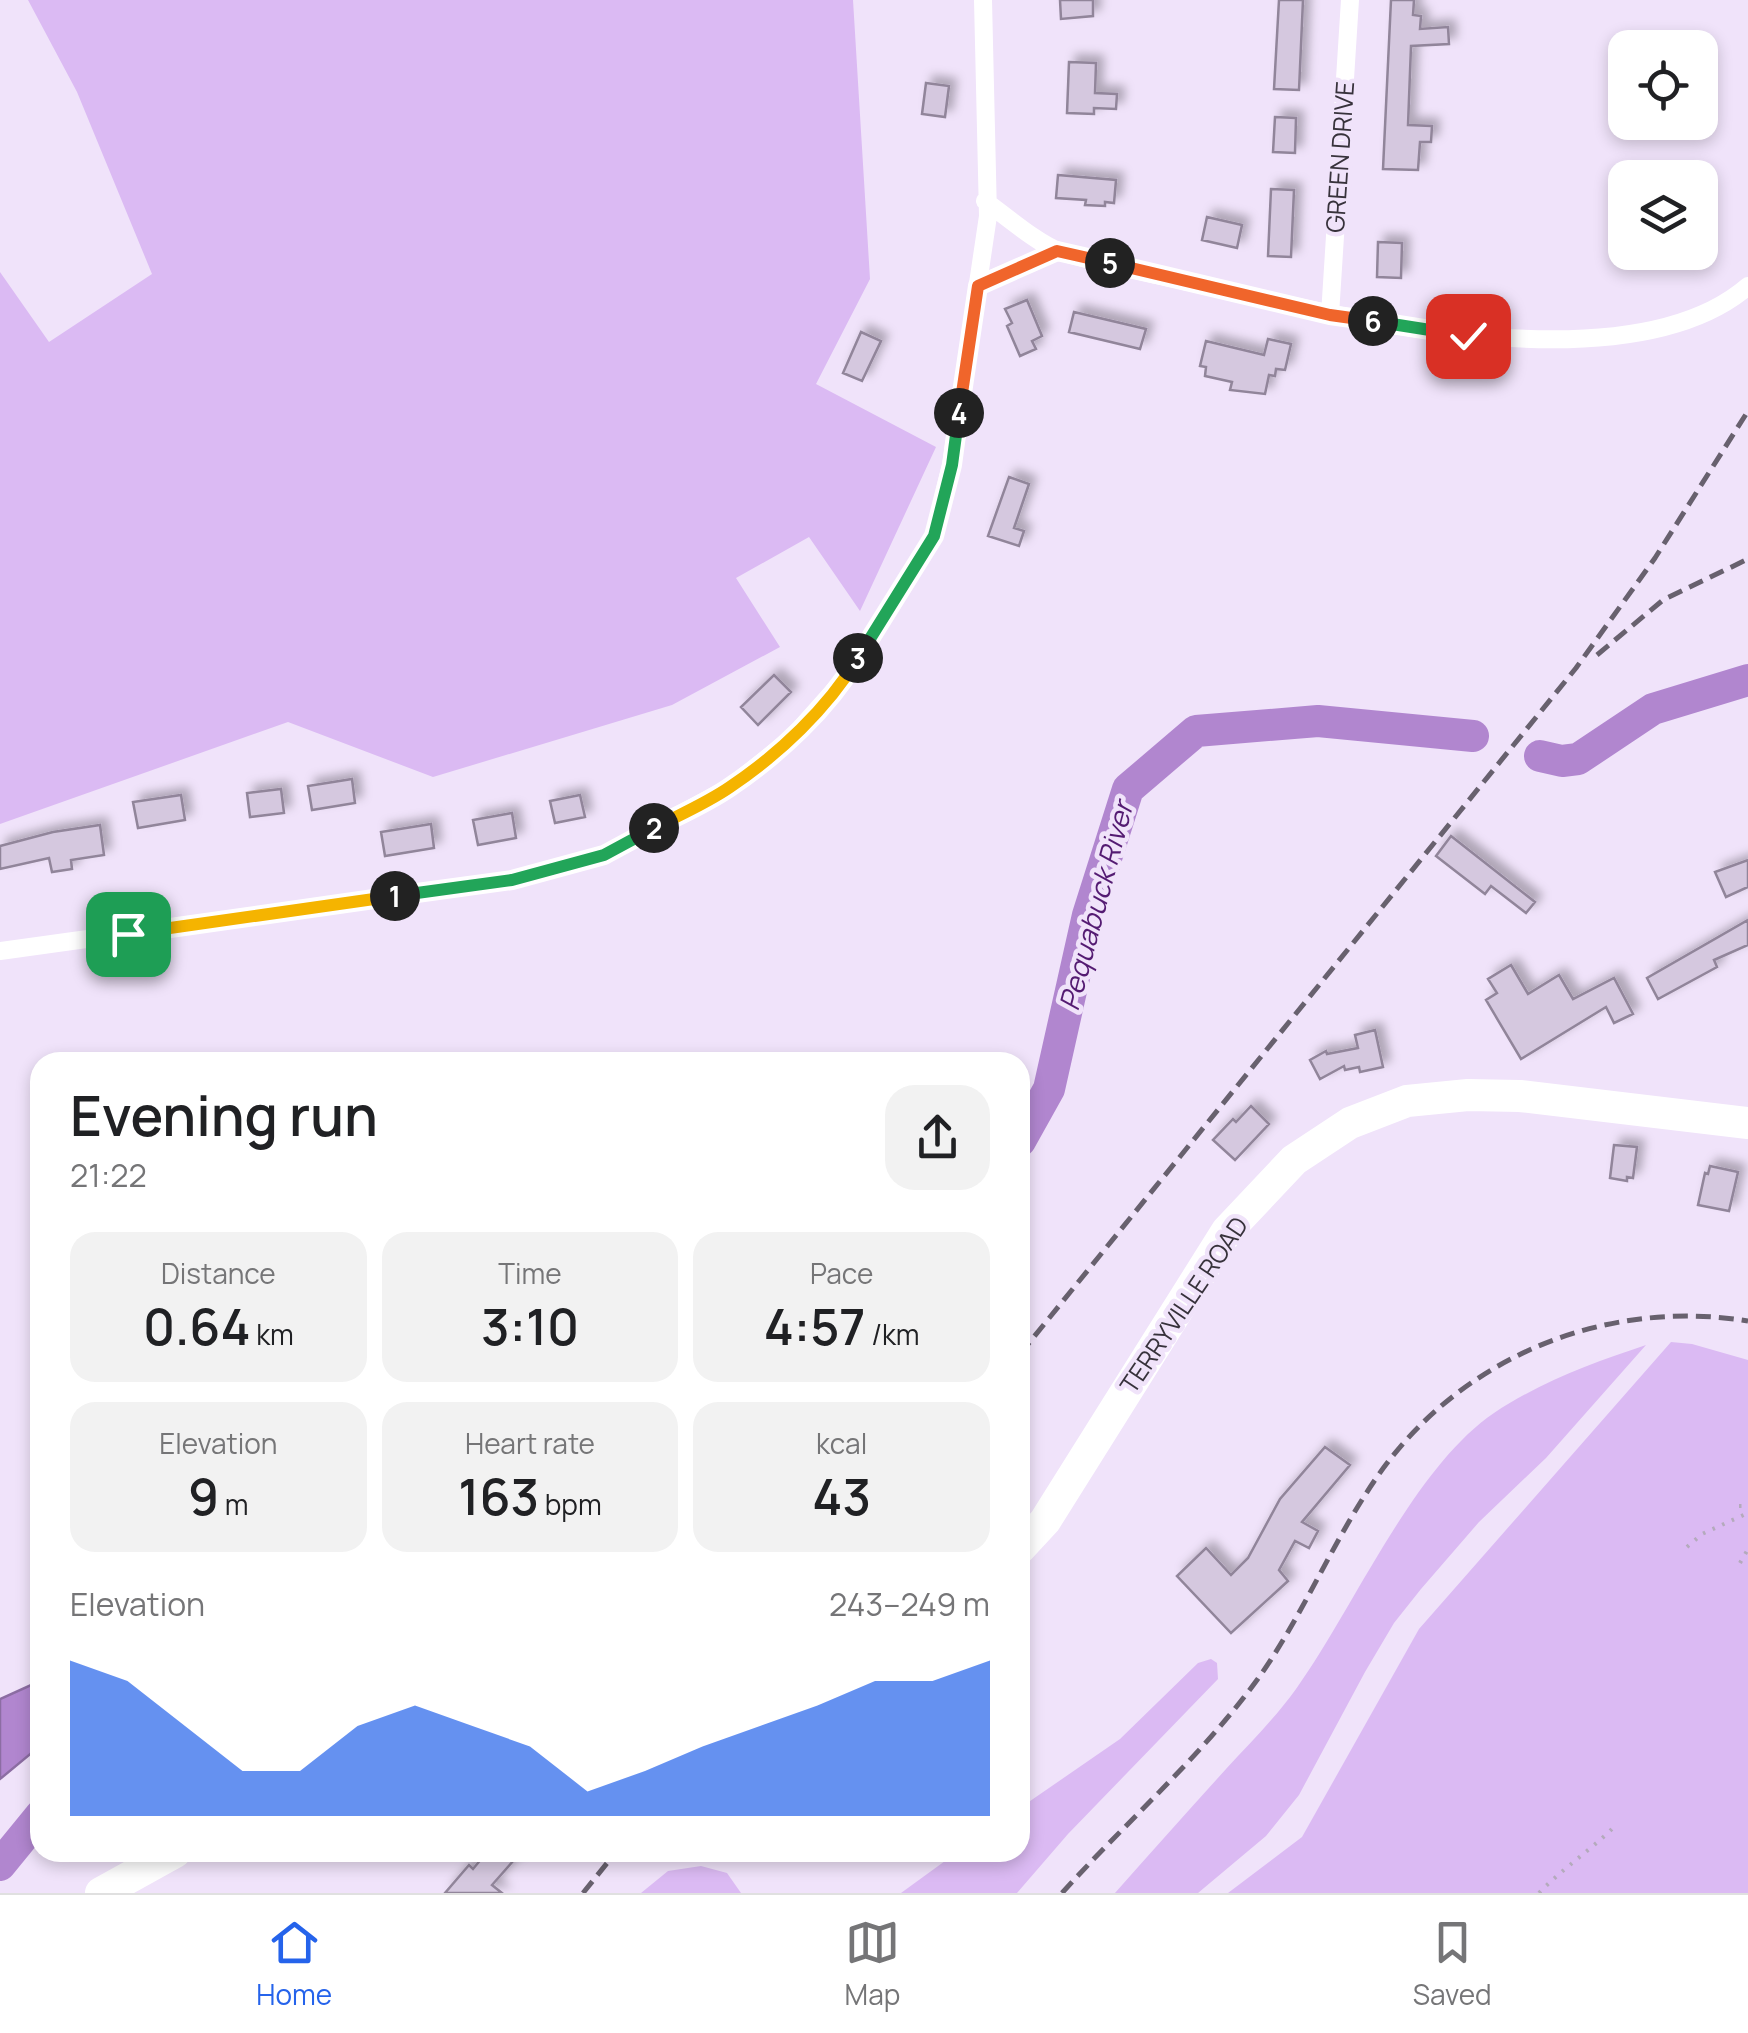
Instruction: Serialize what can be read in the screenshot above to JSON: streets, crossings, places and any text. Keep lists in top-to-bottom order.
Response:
{
  "streets": {
    "highway": ["TERRYVILLE ROAD"],
    "street": ["GREEN DRIVE"]
  },
  "water": ["Pequabuck River"],
  "page": {
    "pins": [
      "5",
      "6",
      "4",
      "3",
      "2",
      "1"
    ],
    "heading": ["Evening run", "21:22"],
    "stats": [
      ["Distance", "0.64 km"],
      ["Time", "3:10"],
      ["Pace", "4:57 /km"],
      ["Elevation", "9 m"],
      ["Heart rate", "163 bpm"],
      ["kcal", "43"]
    ],
    "chart": ["Elevation", "243–249 m"],
    "tabs": ["Home", "Map", "Saved"]
  }
}
